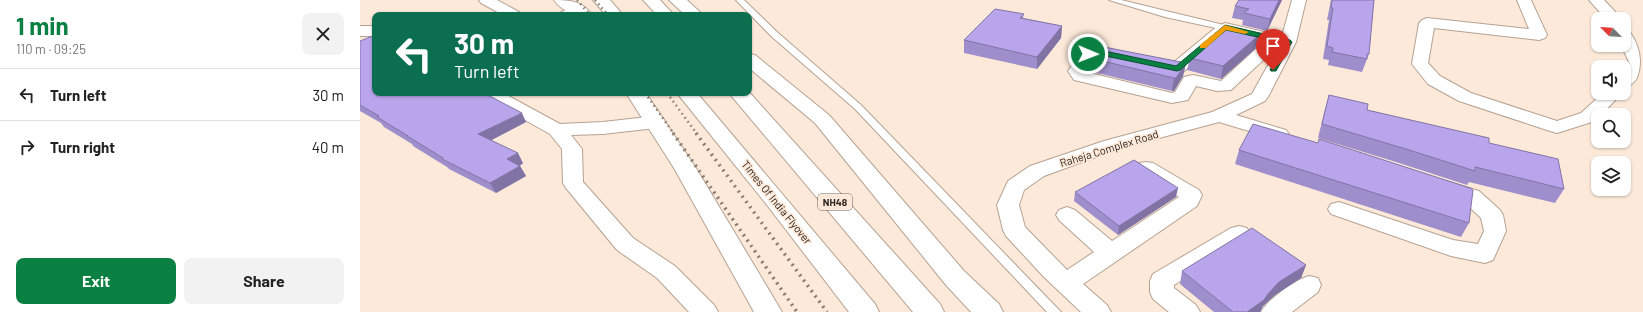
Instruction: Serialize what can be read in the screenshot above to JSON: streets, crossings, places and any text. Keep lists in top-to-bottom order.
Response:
{
  "streets": {
    "main road": ["Times Of India Flyover", "NH48"],
    "street": ["Raheja Complex Road"]
  },
  "north": "top left",
  "page": {
    "heading": ["1 min", "110 m · 09:25"],
    "turn": ["30 m", "Turn left"],
    "list": [
      {
        "name": "Turn left",
        "value": "30 m"
      },
      {
        "name": "Turn right",
        "value": "40 m"
      }
    ],
    "buttons": ["Exit", "Share"]
  }
}
